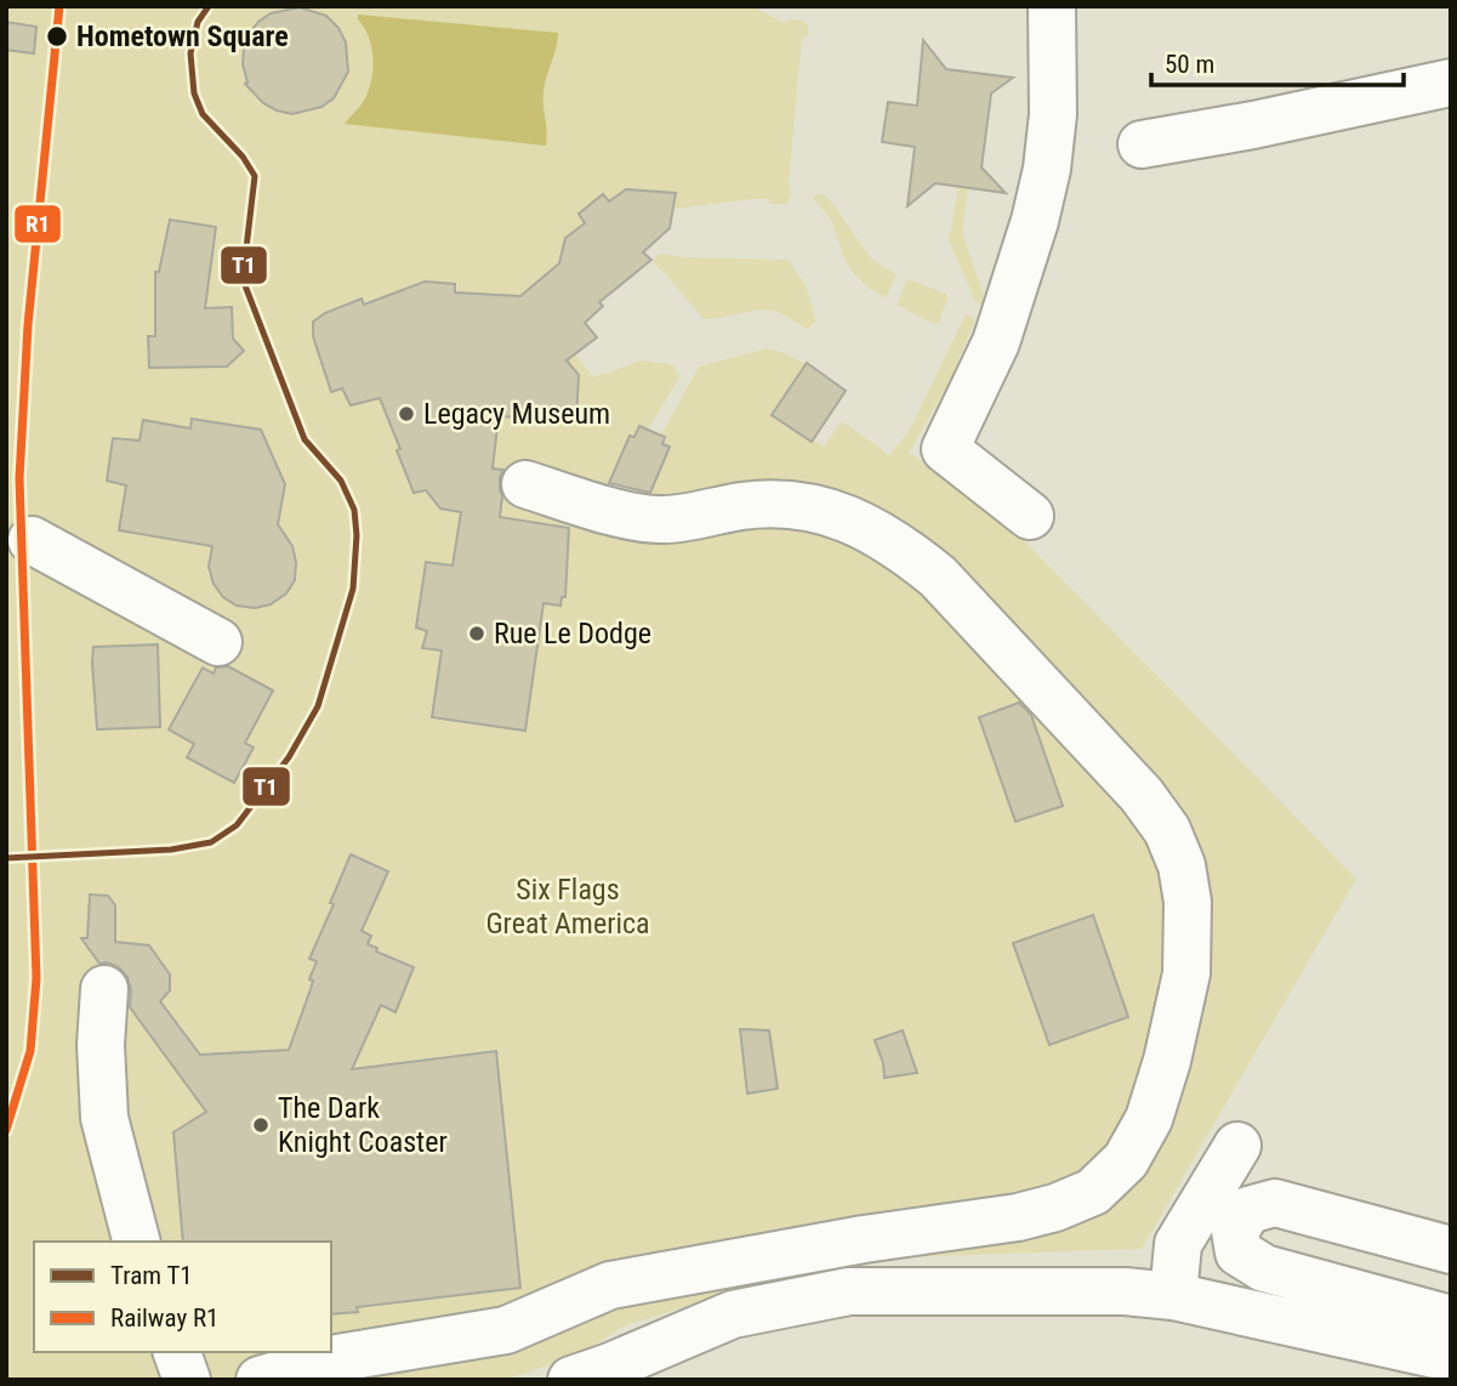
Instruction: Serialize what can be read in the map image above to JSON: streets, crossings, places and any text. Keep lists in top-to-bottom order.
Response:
{
  "parks": ["Six Flags Great America"],
  "places": [
    "Hometown Square",
    "Legacy Museum",
    "Rue Le Dodge",
    "The Dark Knight Coaster"
  ],
  "lines": ["tram line T1", "rail line R1"],
  "legend": ["Tram T1", "Railway R1"],
  "scale_bar": "50 m"
}
